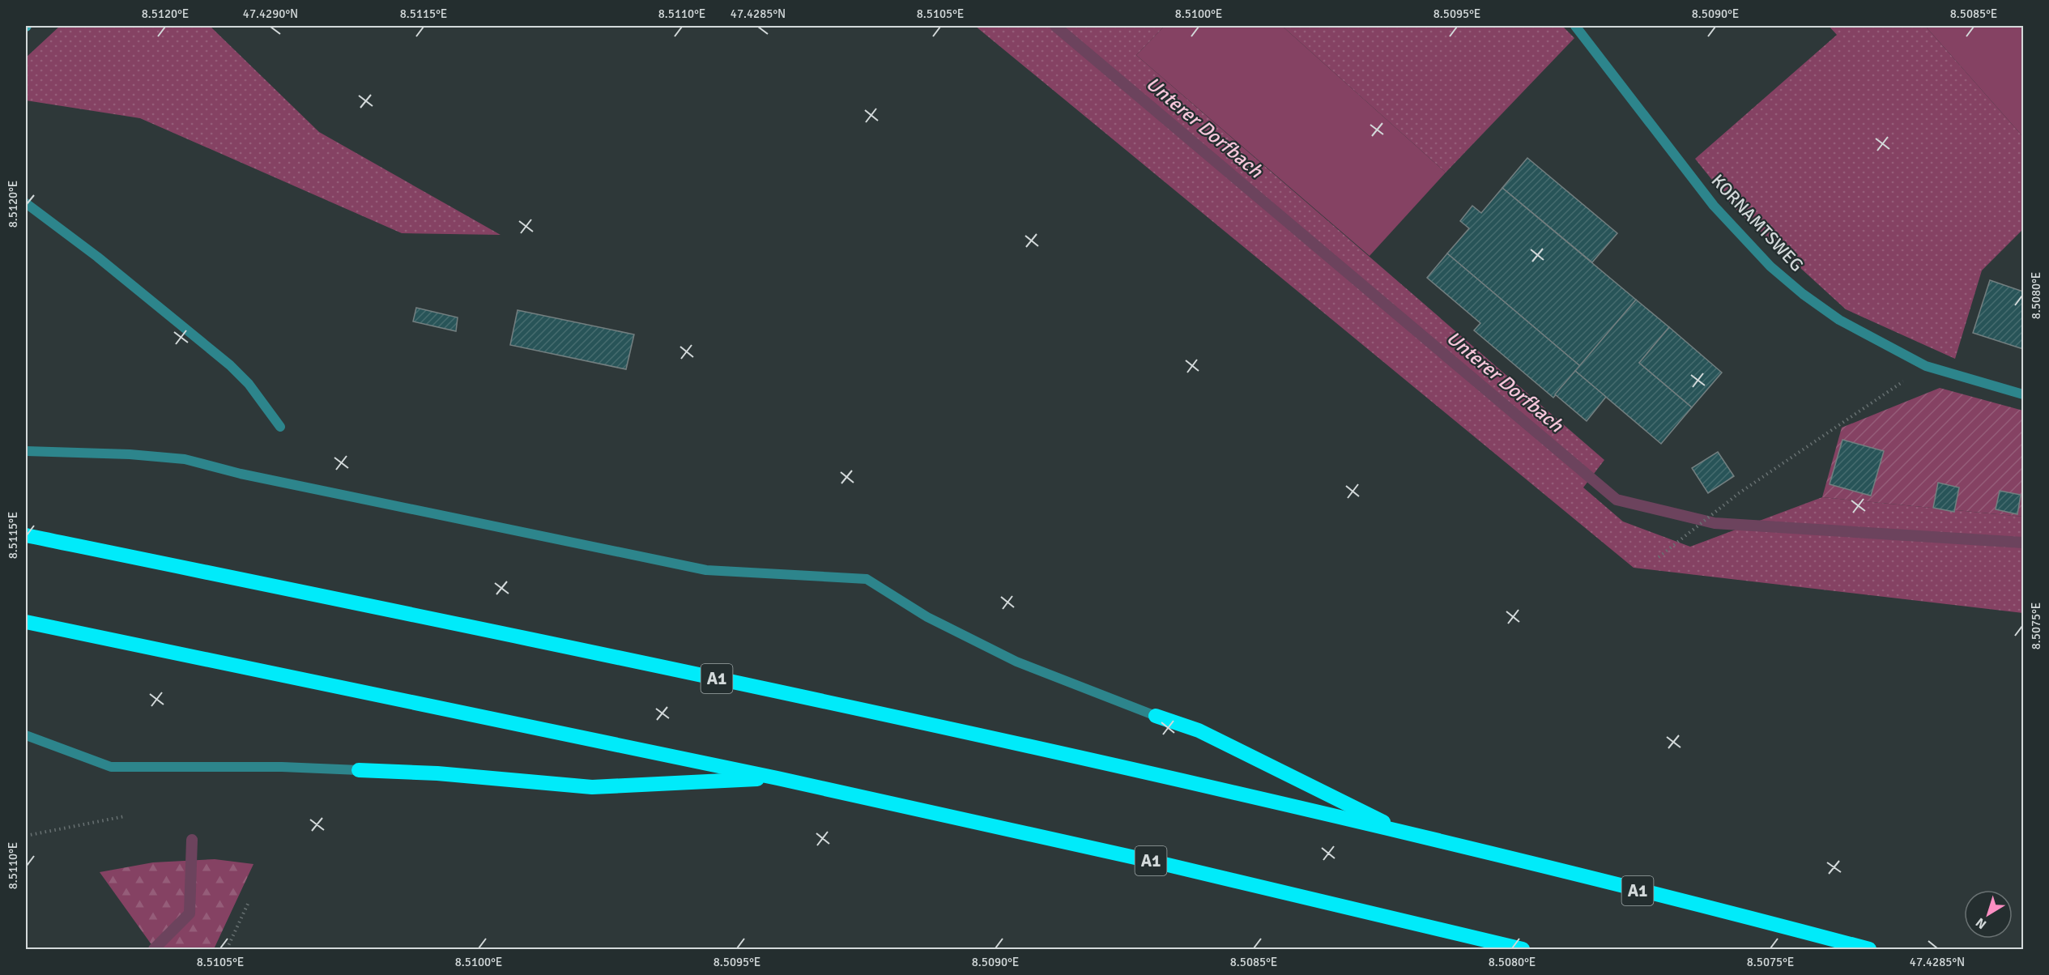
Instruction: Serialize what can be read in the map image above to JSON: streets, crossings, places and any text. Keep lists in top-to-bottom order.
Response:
{
  "streets": {
    "highway": ["A1"],
    "lane": ["KORNAMTSWEG"]
  },
  "water": ["Unterer Dorfbach"],
  "north": "bottom left",
  "coordinates": [
    "8.5120°E",
    "47.4290°N",
    "8.5115°E",
    "8.5110°E",
    "47.4285°N",
    "8.5105°E",
    "8.5100°E",
    "8.5095°E",
    "8.5090°E",
    "8.5085°E",
    "8.5080°E",
    "8.5075°E"
  ]
}
